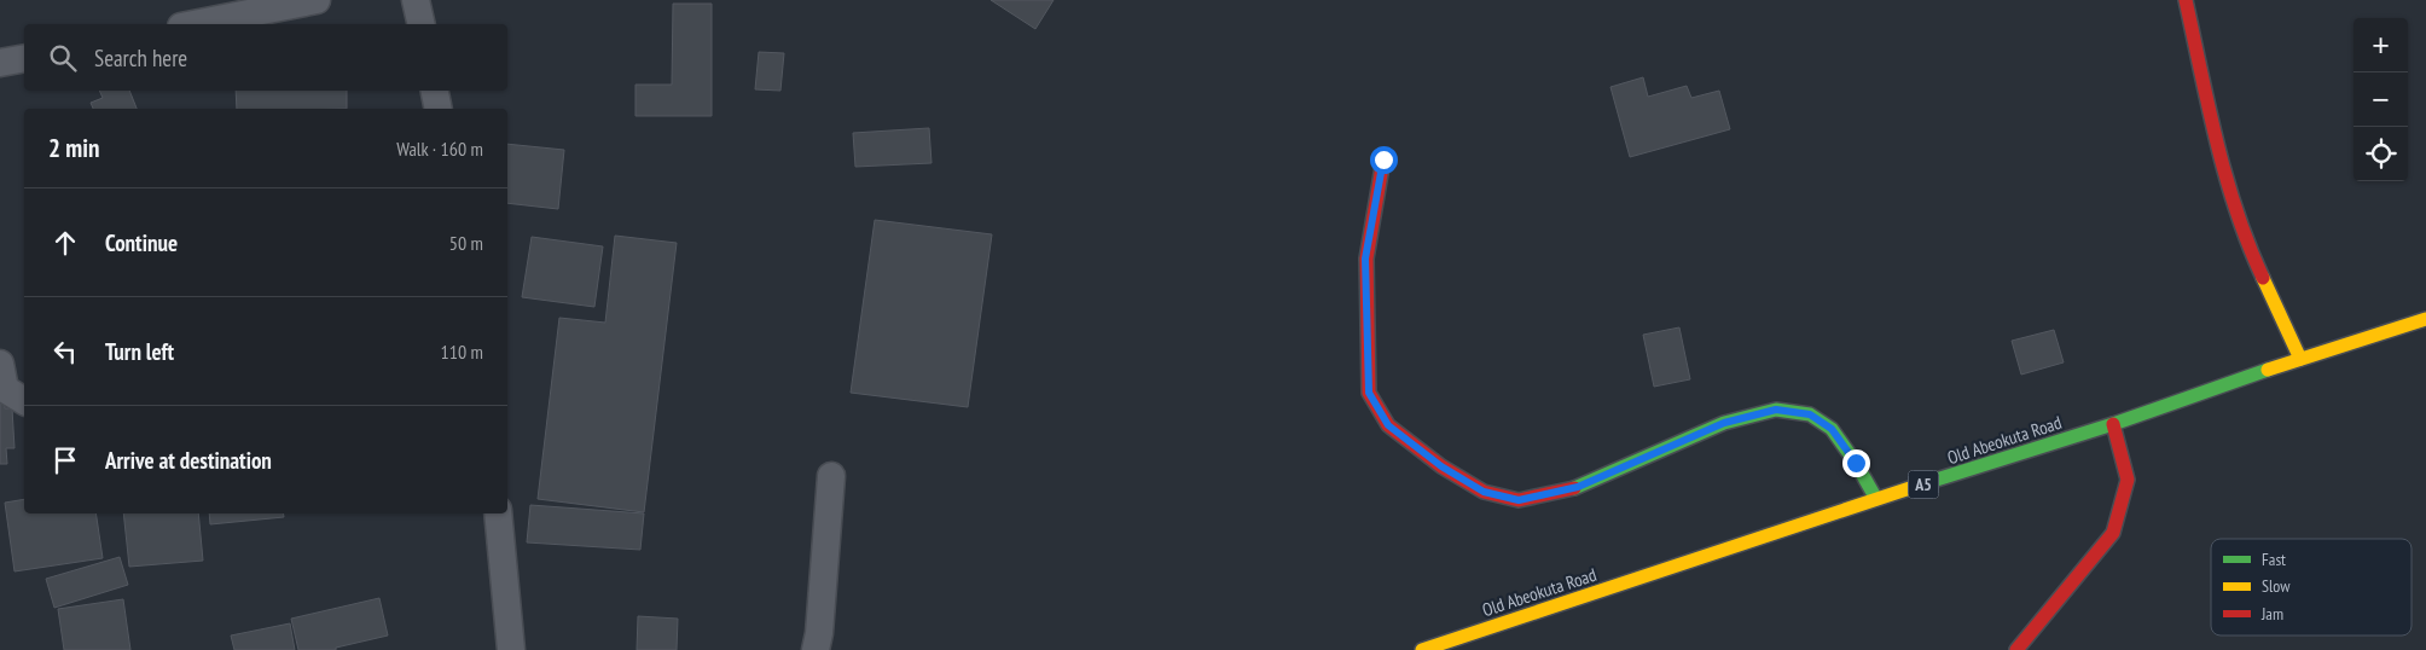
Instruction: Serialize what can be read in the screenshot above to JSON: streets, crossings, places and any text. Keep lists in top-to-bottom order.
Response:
{
  "streets": {
    "main road": ["Old Abeokuta Road", "A5"]
  },
  "legend": ["Fast", "Slow", "Jam"],
  "page": {
    "map_buttons": ["+", "−"],
    "search": "Search here",
    "heading": ["2 min", "Walk · 160 m"],
    "list": [
      ["Continue", "50 m"],
      ["Turn left", "110 m"],
      "Arrive at destination"
    ]
  }
}
